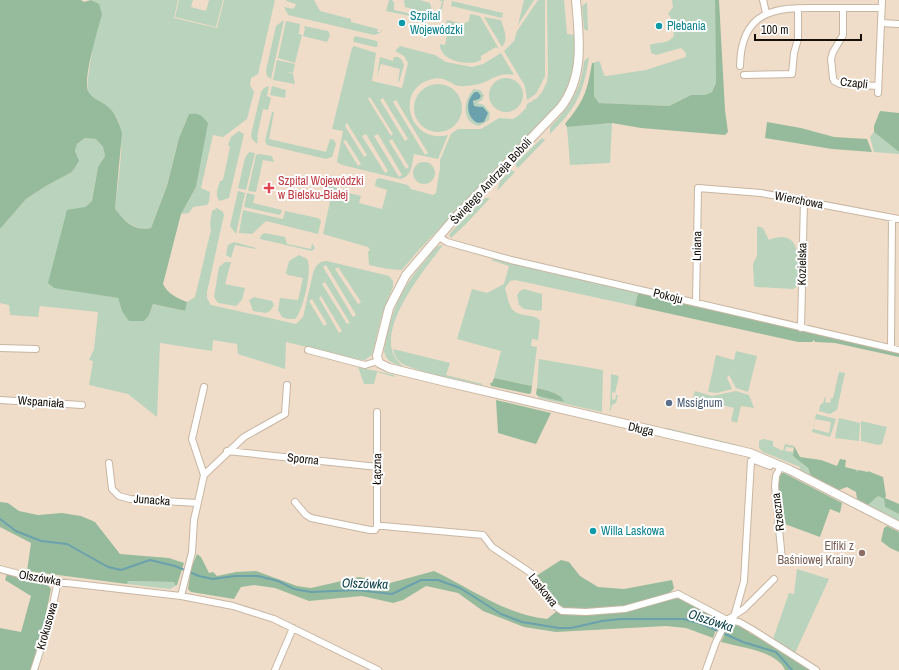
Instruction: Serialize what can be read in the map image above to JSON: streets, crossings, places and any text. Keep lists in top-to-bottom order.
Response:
{
  "streets": {
    "street": [
      "Czapli",
      "Świętego Andrzeja Boboli",
      "Wierchowa",
      "Lniana",
      "Kozielska",
      "Pokoju",
      "Wspaniała",
      "Długa",
      "Sporna",
      "Łączna",
      "Junacka",
      "Rzeczna",
      "Olszówka",
      "Laskowa",
      "Krokusowa"
    ]
  },
  "crossings": [
    ["Świętego Andrzeja Boboli", "Pokoju"],
    ["Świętego Andrzeja Boboli", "Długa"],
    ["Wierchowa", "Lniana"],
    ["Wierchowa", "Kozielska"],
    ["Lniana", "Pokoju"],
    ["Kozielska", "Pokoju"],
    ["Długa", "Rzeczna"],
    ["Sporna", "Łączna"],
    ["Łączna", "Laskowa"],
    ["Olszówka", "Krokusowa"]
  ],
  "water": ["Olszówka"],
  "places": {
    "other": [
      "Szpital Wojewódzki",
      "Plebania",
      "Mssignum",
      "Willa Laskowa",
      "Elfiki z Baśniowej Krainy"
    ],
    "health": ["Szpital Wojewódzki w Bielsku-Białej"]
  },
  "scale_bar": "100 m"
}
